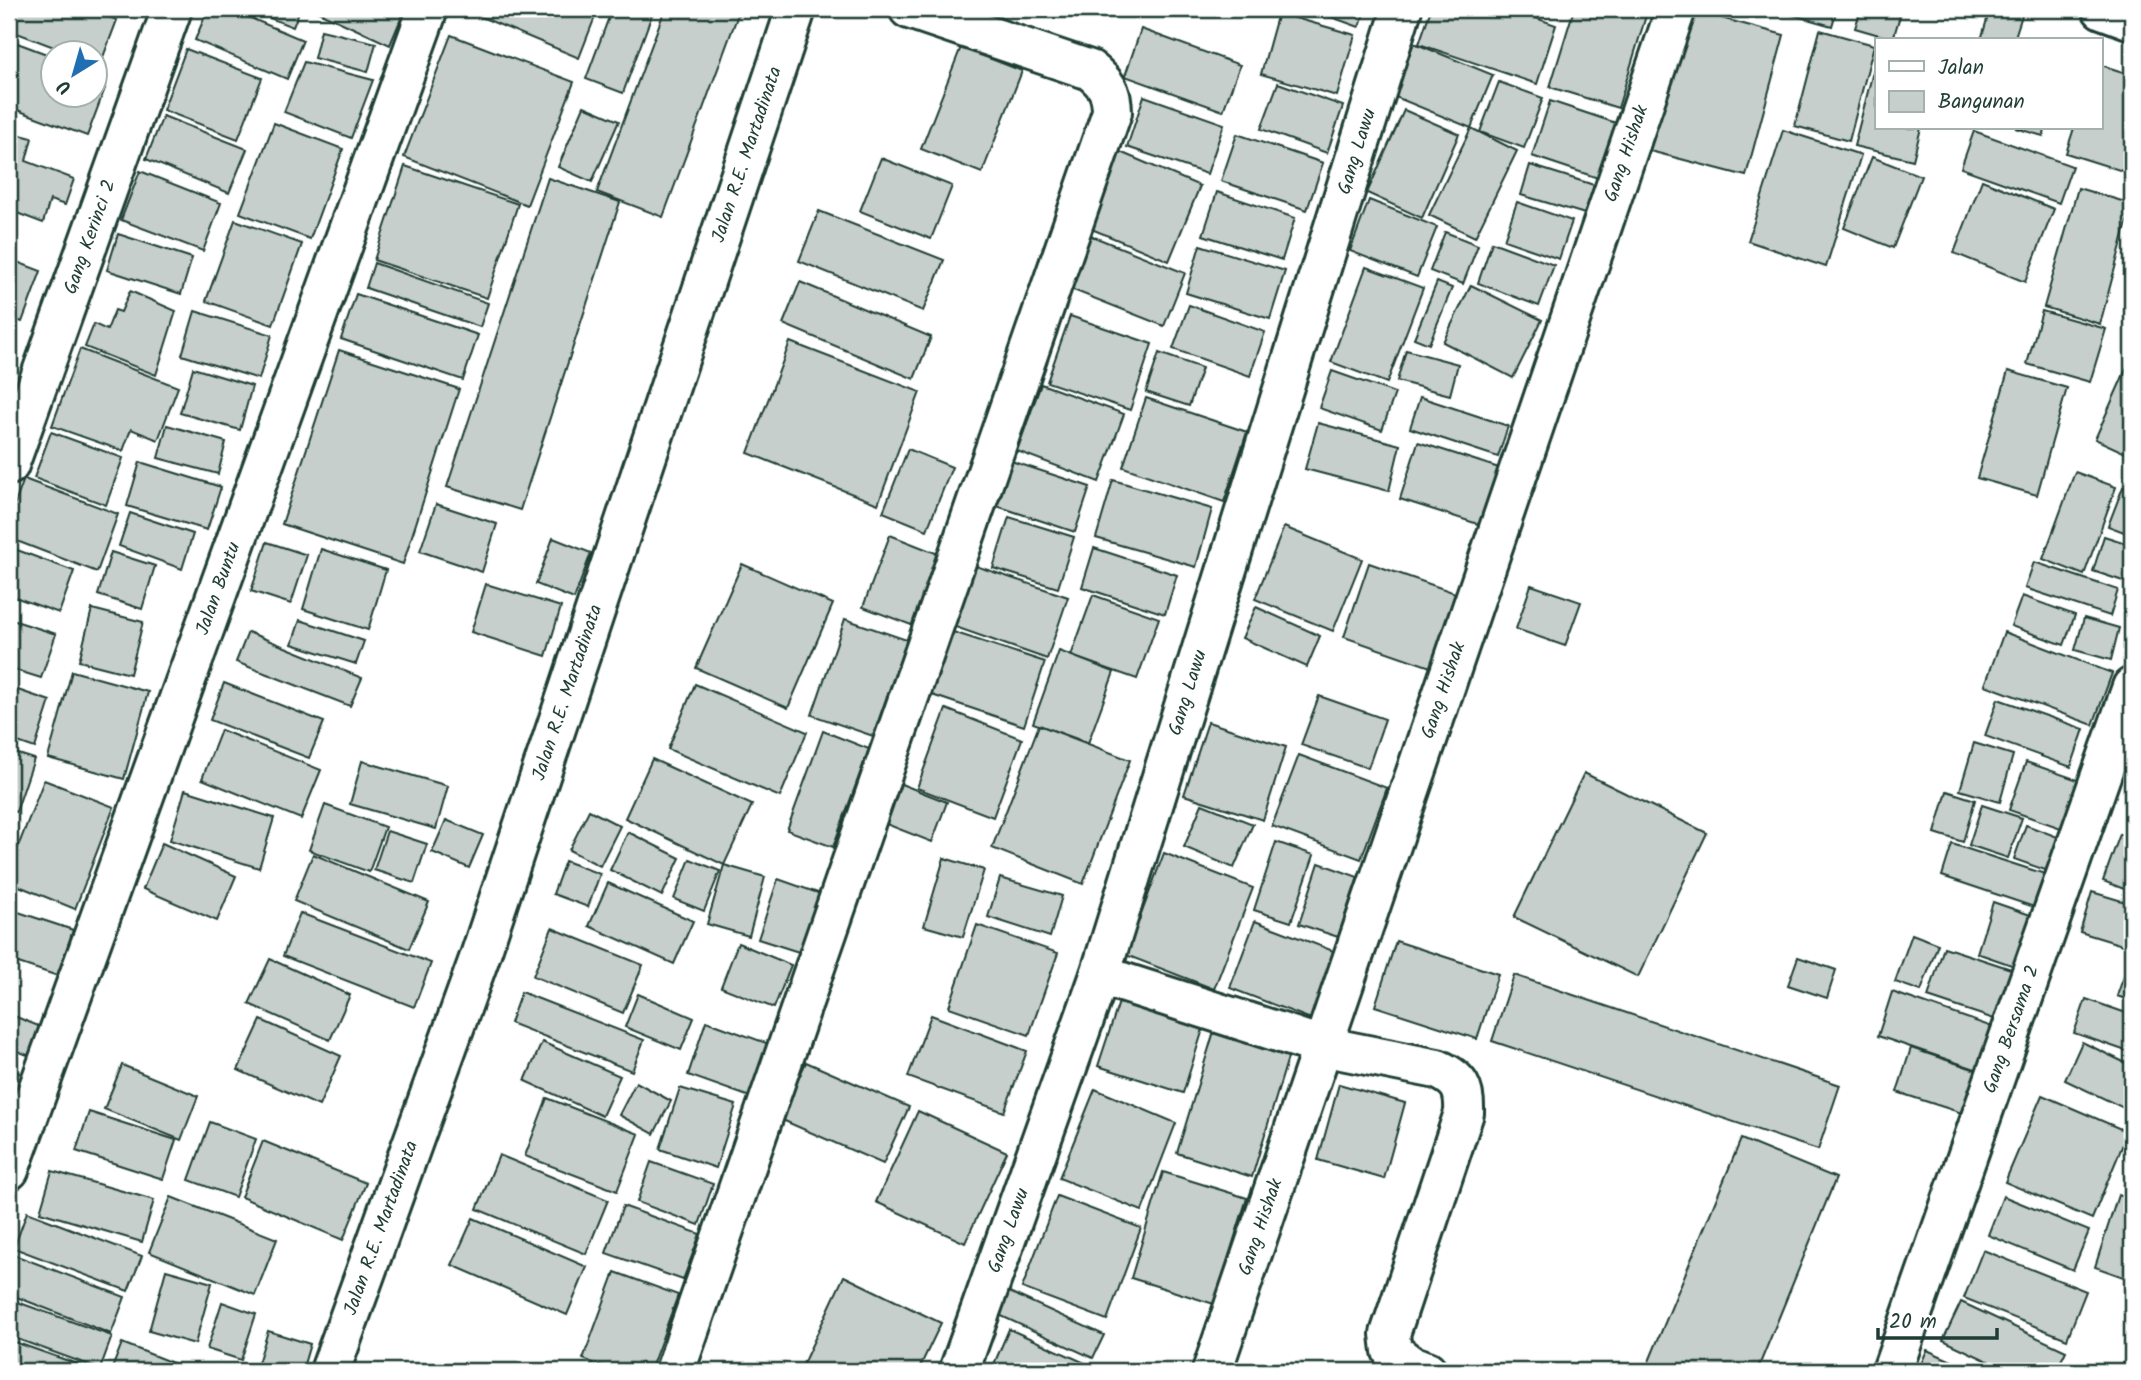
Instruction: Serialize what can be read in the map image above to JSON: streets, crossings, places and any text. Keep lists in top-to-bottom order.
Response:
{
  "streets": {
    "street": [
      "Gang Lawu",
      "Gang Hishak",
      "Jalan R.E. Martadinata",
      "Gang Kerinci 2",
      "Jalan Buntu",
      "Gang Bersama 2"
    ]
  },
  "legend": ["Jalan", "Bangunan"],
  "scale_bar": "20 m",
  "north": "bottom left"
}
